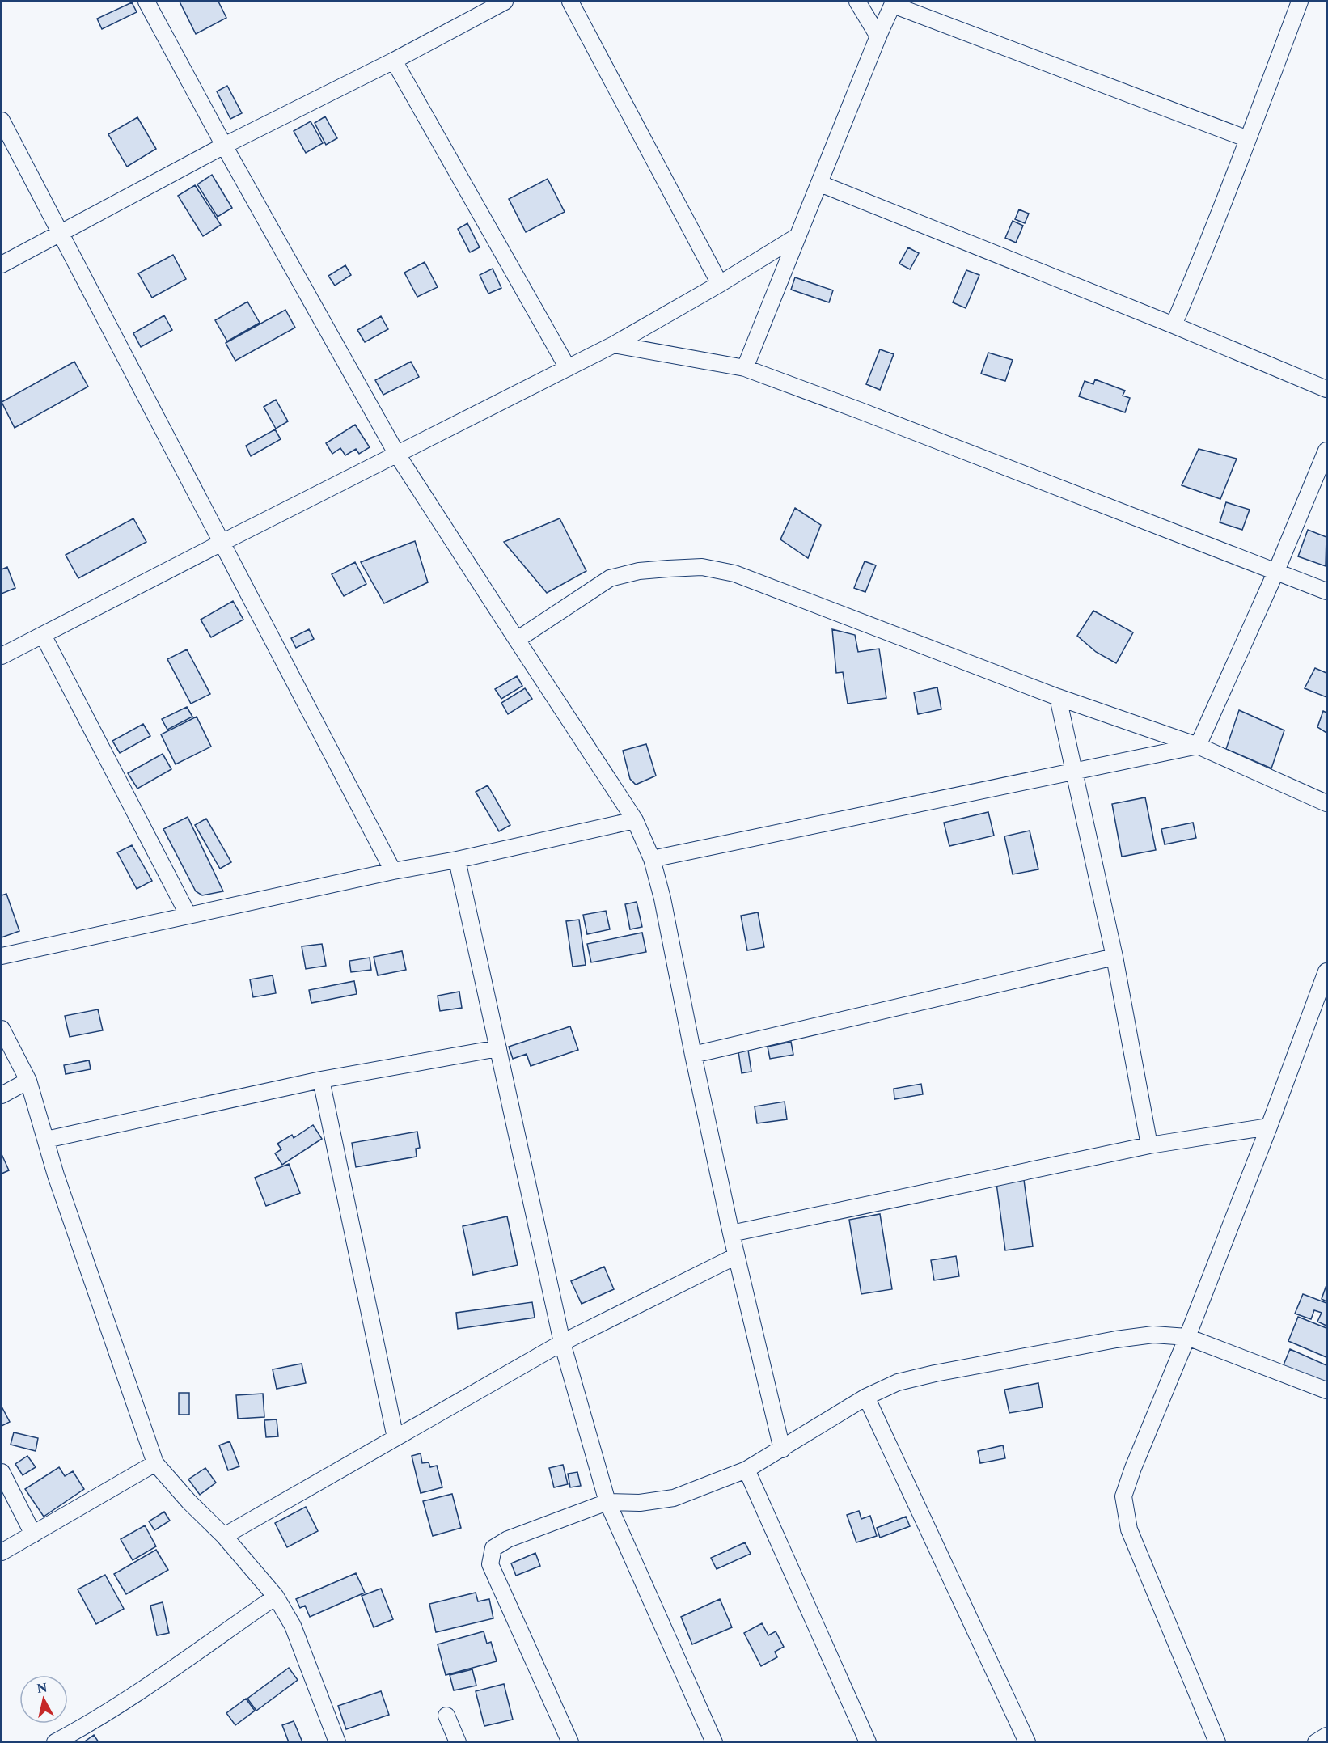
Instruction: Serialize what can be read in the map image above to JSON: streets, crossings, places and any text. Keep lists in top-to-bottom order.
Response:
{
  "north": "top"
}
